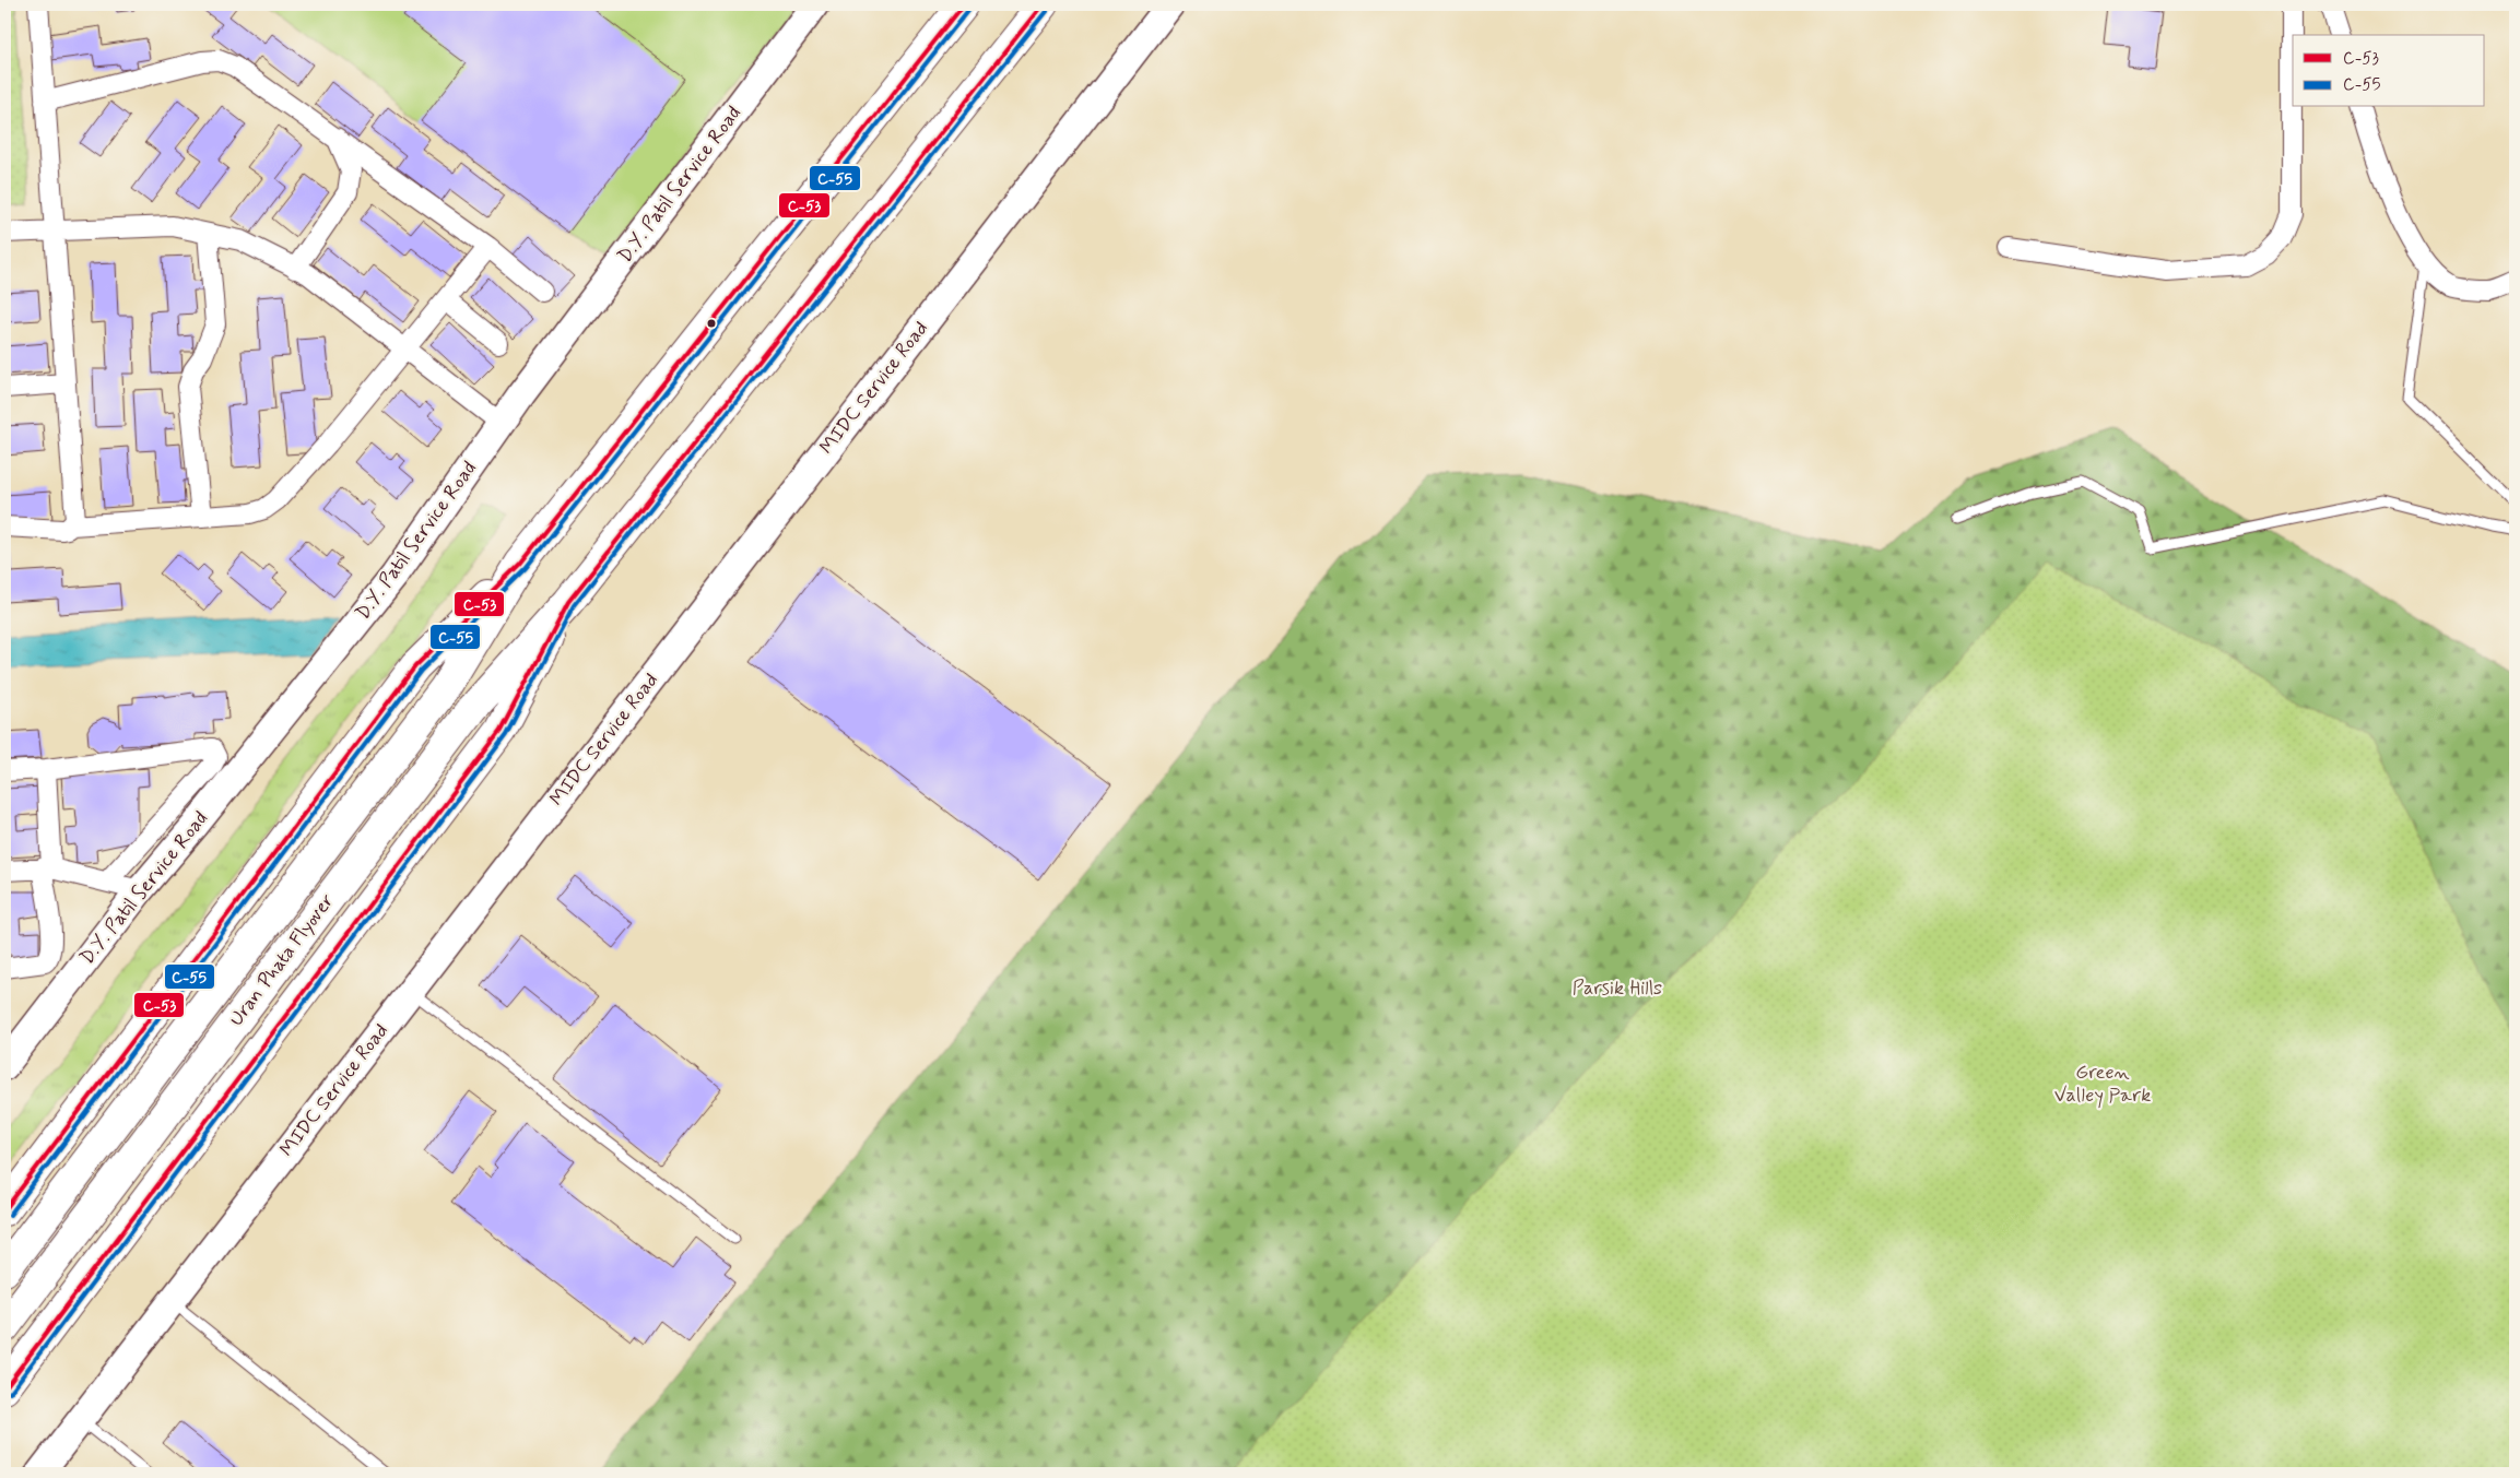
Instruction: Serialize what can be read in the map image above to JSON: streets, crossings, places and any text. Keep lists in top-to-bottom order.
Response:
{
  "streets": {
    "highway": ["Uran Phata Flyover"],
    "street": ["D.Y. Patil Service Road", "MIDC Service Road"]
  },
  "parks": ["Parsik Hills", "Green Valley Park"],
  "lines": ["transit line C-53", "transit line C-55"],
  "legend": ["C-53", "C-55"]
}
